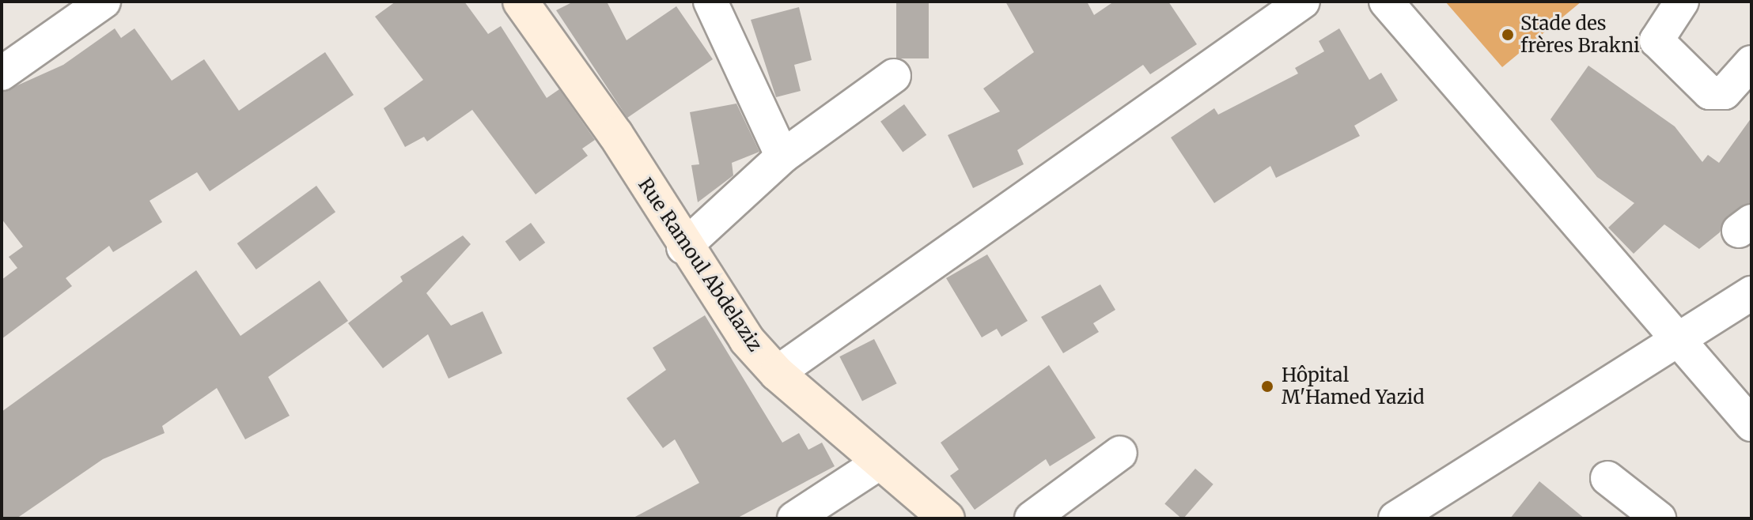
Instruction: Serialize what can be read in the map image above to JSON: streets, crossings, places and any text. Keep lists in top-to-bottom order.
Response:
{
  "streets": {
    "street": ["Rue Ramoul Abdelaziz"]
  },
  "places": ["Stade des frères Brakni", "Hôpital M'Hamed Yazid"]
}
